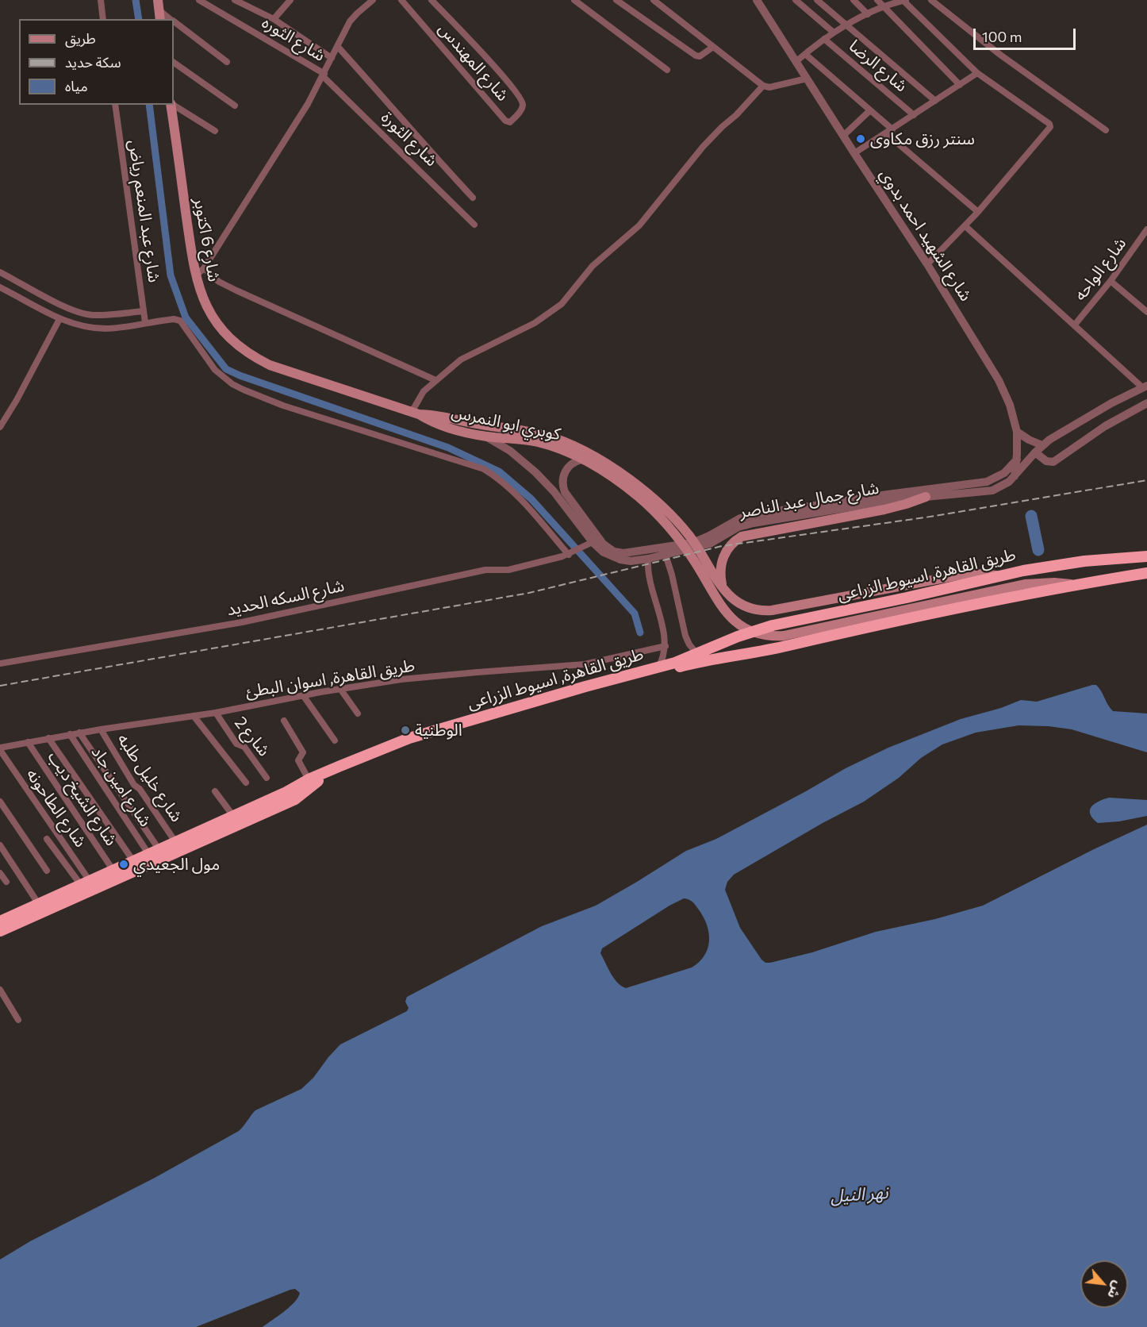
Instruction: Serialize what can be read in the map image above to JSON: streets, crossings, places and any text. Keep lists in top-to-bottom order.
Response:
{
  "streets": {
    "highway": ["طريق القاهرة, اسيوط الزراعى"],
    "main road": ["شارع 6 اكتوبر", "كوبري ابو النمرس"],
    "street": [
      "شارع الثوره",
      "شارع المهندس",
      "شارع الرضا",
      "شارع الثورة",
      "شارع عبد المنعم رياض",
      "شارع الشهيد احمد بدوي",
      "شارع الواحه",
      "شارع جمال عبد الناصر",
      "شارع السكه الحديد",
      "طريق القاهرة, اسوان البطئ",
      "شارع 2",
      "شارع خليل طلبه",
      "شارع امين جاد",
      "شارع الشيخ ديب",
      "شارع الطاحونه"
    ]
  },
  "crossings": [
    ["شارع الثوره", "شارع الثورة"],
    ["شارع الشهيد احمد بدوي", "شارع جمال عبد الناصر"],
    ["شارع 6 اكتوبر", "كوبري ابو النمرس"],
    ["كوبري ابو النمرس", "شارع جمال عبد الناصر"],
    ["كوبري ابو النمرس", "طريق القاهرة, اسيوط الزراعى"],
    ["شارع جمال عبد الناصر", "شارع السكه الحديد"],
    ["طريق القاهرة, اسيوط الزراعى", "شارع خليل طلبه"],
    ["طريق القاهرة, اسيوط الزراعى", "شارع امين جاد"],
    ["طريق القاهرة, اسيوط الزراعى", "شارع الشيخ ديب"],
    ["طريق القاهرة, اسيوط الزراعى", "شارع الطاحونه"],
    ["طريق القاهرة, اسوان البطئ", "شارع 2"],
    ["طريق القاهرة, اسوان البطئ", "شارع خليل طلبه"],
    ["طريق القاهرة, اسوان البطئ", "شارع امين جاد"],
    ["طريق القاهرة, اسوان البطئ", "شارع الشيخ ديب"],
    ["طريق القاهرة, اسوان البطئ", "شارع الطاحونه"]
  ],
  "water": ["نهر النيل"],
  "places": ["سنتر رزق مكاوى", "الوطنية", "مول الجعيدي"],
  "legend": ["طريق", "سكة حديد", "مياه"],
  "scale_bar": "100 m",
  "north": "bottom right"
}
